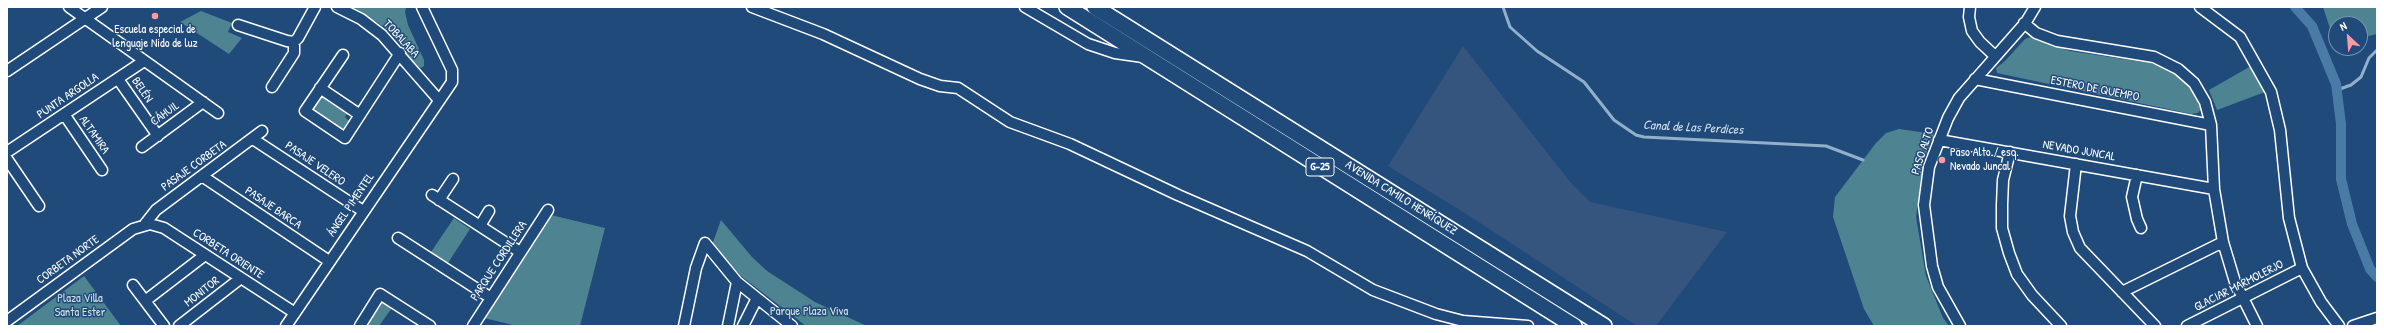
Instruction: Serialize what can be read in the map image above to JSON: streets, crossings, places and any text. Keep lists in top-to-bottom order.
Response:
{
  "streets": {
    "main road": ["G-25", "AVENIDA CAMILO HENRÍQUEZ"],
    "street": [
      "TOBALABA",
      "ESTERO DE QUEMPO",
      "BELÉN",
      "PUNTA ARGOLLA",
      "CÁHUIL",
      "ALTAMIRA",
      "PASO ALTO",
      "NEVADO JUNCAL",
      "PASAJE VELERO",
      "PASAJE CORBETA",
      "ÁNGEL PIMENTEL",
      "PASAJE BARCA",
      "CORBETA ORIENTE",
      "CORBETA NORTE",
      "PARQUE CORDILLERA",
      "GLACIAR MARMOLERJO",
      "MONITOR"
    ]
  },
  "crossings": [
    ["TOBALABA", "ÁNGEL PIMENTEL"],
    ["ESTERO DE QUEMPO", "PASO ALTO"],
    ["BELÉN", "PUNTA ARGOLLA"],
    ["BELÉN", "CÁHUIL"],
    ["PUNTA ARGOLLA", "ALTAMIRA"],
    ["PASO ALTO", "NEVADO JUNCAL"],
    ["PASAJE VELERO", "PASAJE CORBETA"],
    ["PASAJE VELERO", "ÁNGEL PIMENTEL"],
    ["PASAJE CORBETA", "PASAJE BARCA"],
    ["PASAJE CORBETA", "CORBETA ORIENTE"],
    ["PASAJE CORBETA", "CORBETA NORTE"],
    ["ÁNGEL PIMENTEL", "PASAJE BARCA"],
    ["ÁNGEL PIMENTEL", "CORBETA ORIENTE"],
    ["CORBETA ORIENTE", "CORBETA NORTE"],
    ["CORBETA ORIENTE", "MONITOR"]
  ],
  "water": ["Canal de Las Perdices"],
  "parks": ["Plaza Villa Santa Ester", "Parque Plaza Viva"],
  "places": ["Escuela especial de lenguaje Nido de luz", "Paso Alto / esq. Nevado Juncal"],
  "north": "top left"
}
